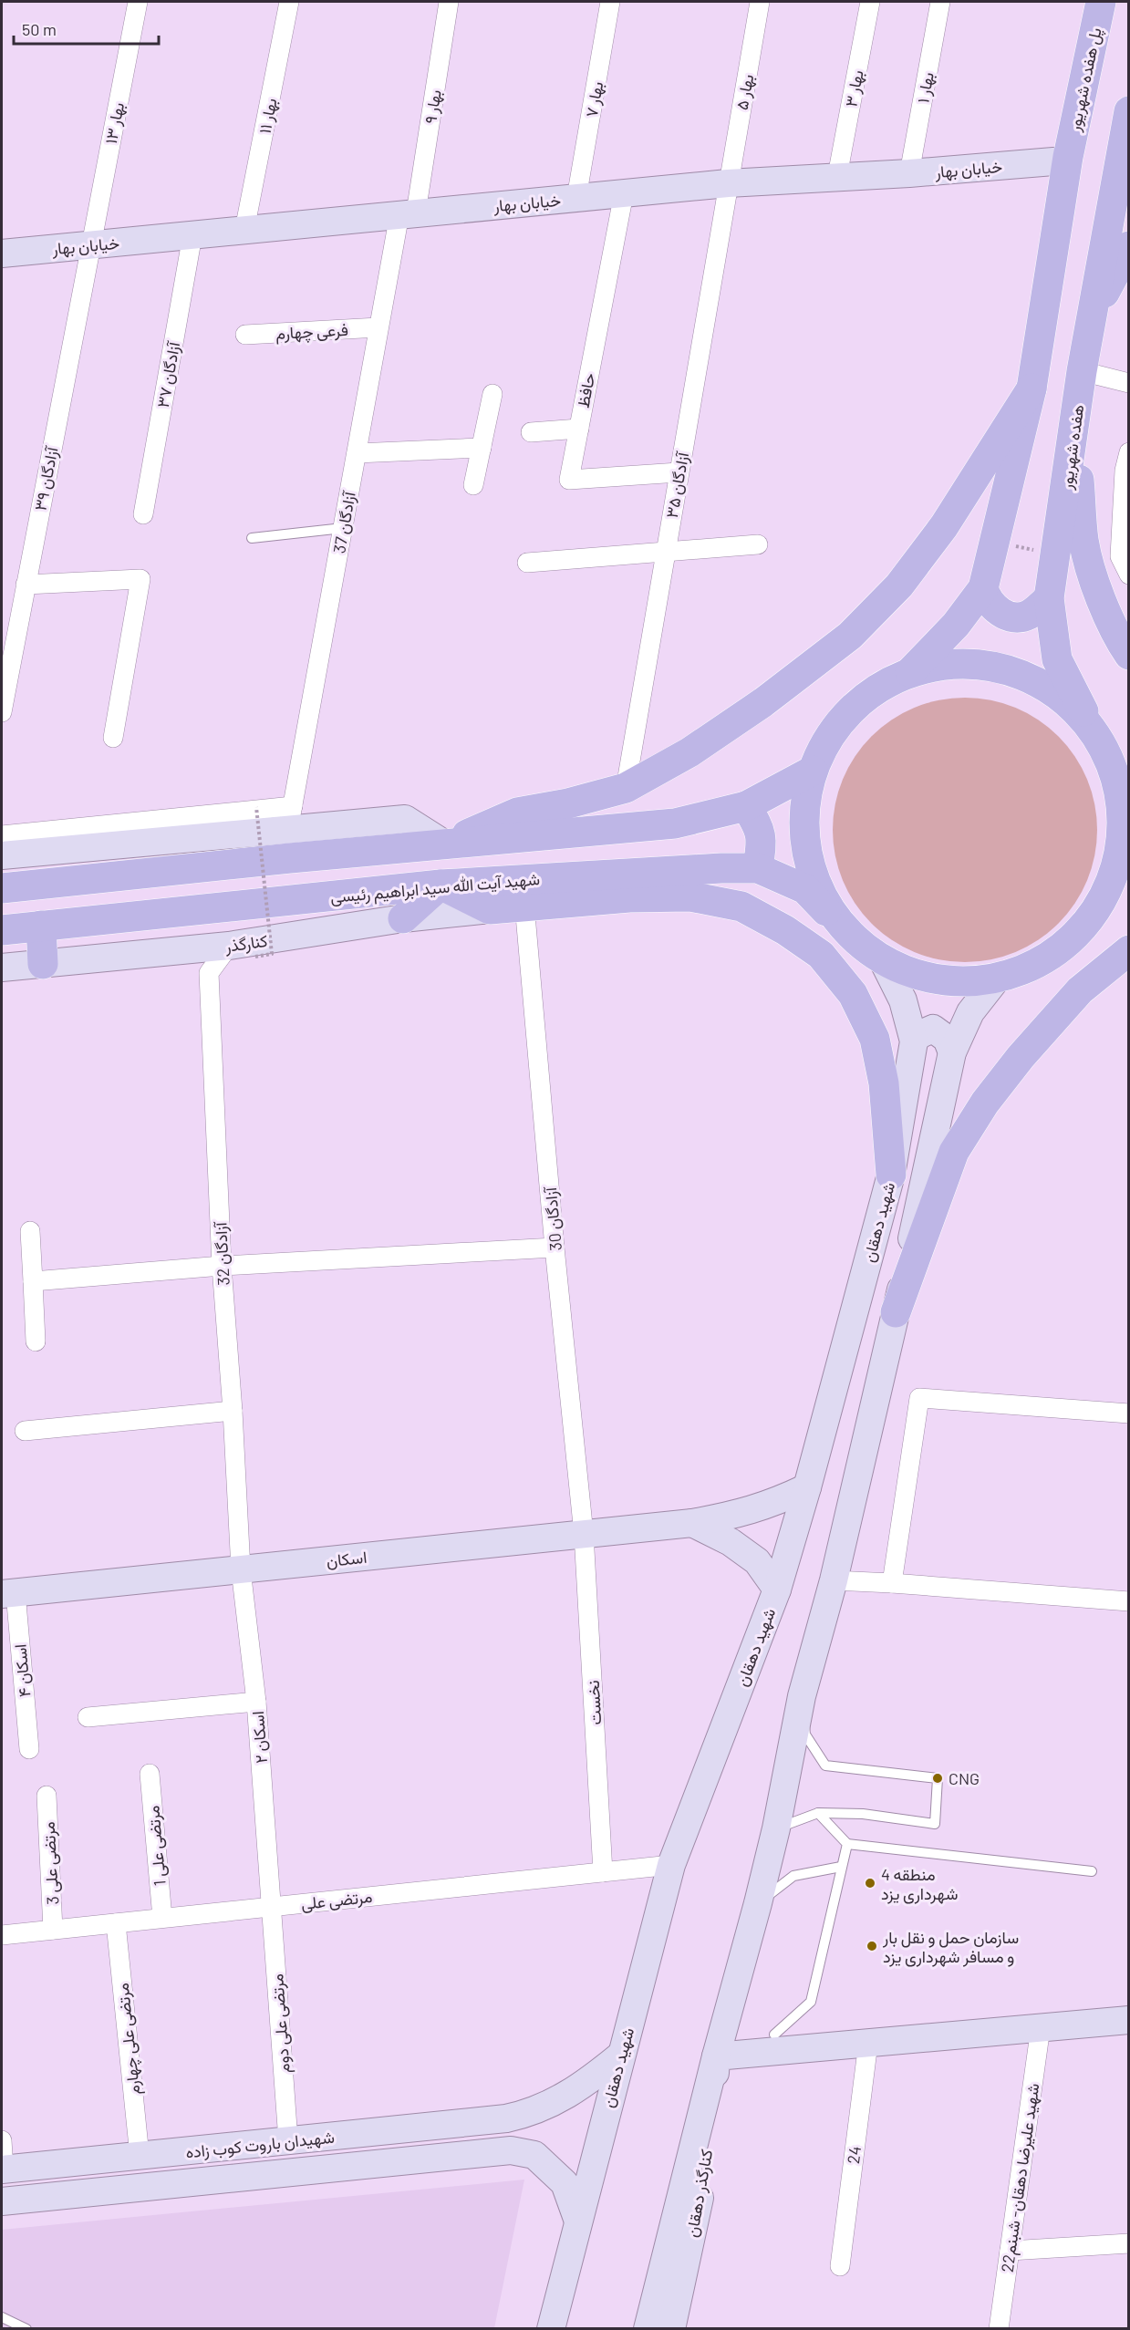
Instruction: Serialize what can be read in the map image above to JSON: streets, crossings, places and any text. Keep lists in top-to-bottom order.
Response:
{
  "streets": {
    "main road": ["پل هفده شهریور", "هفده شهریور", "شهید آیت الله سید ابراهیم رئیسی"],
    "street": [
      "بهار ۱",
      "بهار ۳",
      "بهار ۵",
      "بهار ۷",
      "بهار ۹",
      "بهار ۱۱",
      "بهار ۱۳",
      "خیابان بهار",
      "فرعی چهارم",
      "آزادگان ۳۷",
      "حافظ",
      "آزادگان ۳۹",
      "آزادگان ۳۵",
      "آزادگان 37",
      "کنارگذر",
      "آزادگان 30",
      "شهید دهقان",
      "آزادگان 32",
      "اسکان",
      "اسکان ۴",
      "نخست",
      "اسکان ۲",
      "مرتضی علی 1",
      "مرتضی علی 3",
      "مرتضی علی",
      "مرتضی علی دوم",
      "مرتضی علی چهارم",
      "شهیدان باروت کوب زاده",
      "24",
      "شهید علیرضا دهقان- شبنم22",
      "کنارگذر دهقان"
    ]
  },
  "crossings": [
    ["پل هفده شهریور", "خیابان بهار"],
    ["بهار ۱", "خیابان بهار"],
    ["بهار ۳", "خیابان بهار"],
    ["بهار ۵", "خیابان بهار"],
    ["بهار ۵", "آزادگان ۳۵"],
    ["بهار ۷", "خیابان بهار"],
    ["بهار ۹", "خیابان بهار"],
    ["بهار ۹", "آزادگان 37"],
    ["بهار ۱۱", "خیابان بهار"],
    ["بهار ۱۳", "خیابان بهار"],
    ["بهار ۱۳", "آزادگان ۳۹"],
    ["خیابان بهار", "آزادگان ۳۷"],
    ["خیابان بهار", "حافظ"],
    ["خیابان بهار", "آزادگان ۳۹"],
    ["خیابان بهار", "آزادگان ۳۵"],
    ["خیابان بهار", "آزادگان 37"],
    ["فرعی چهارم", "آزادگان 37"],
    ["حافظ", "آزادگان ۳۵"],
    ["کنارگذر", "آزادگان 32"],
    ["آزادگان 30", "اسکان"],
    ["آزادگان 30", "نخست"],
    ["شهید دهقان", "اسکان"],
    ["شهید دهقان", "مرتضی علی"],
    ["شهید دهقان", "شهیدان باروت کوب زاده"],
    ["شهید دهقان", "کنارگذر دهقان"],
    ["آزادگان 32", "اسکان"],
    ["آزادگان 32", "اسکان ۲"],
    ["اسکان", "اسکان ۴"],
    ["اسکان", "نخست"],
    ["اسکان", "اسکان ۲"],
    ["نخست", "مرتضی علی"],
    ["اسکان ۲", "مرتضی علی"],
    ["اسکان ۲", "مرتضی علی دوم"],
    ["مرتضی علی 1", "مرتضی علی"],
    ["مرتضی علی 3", "مرتضی علی"],
    ["مرتضی علی", "مرتضی علی دوم"],
    ["مرتضی علی", "مرتضی علی چهارم"],
    ["مرتضی علی دوم", "شهیدان باروت کوب زاده"],
    ["مرتضی علی چهارم", "شهیدان باروت کوب زاده"]
  ],
  "places": ["CNG", "منطقه 4 شهرداری یزد", "سازمان حمل و نقل بار و مسافر شهرداری یزد"],
  "scale_bar": "50 m"
}
